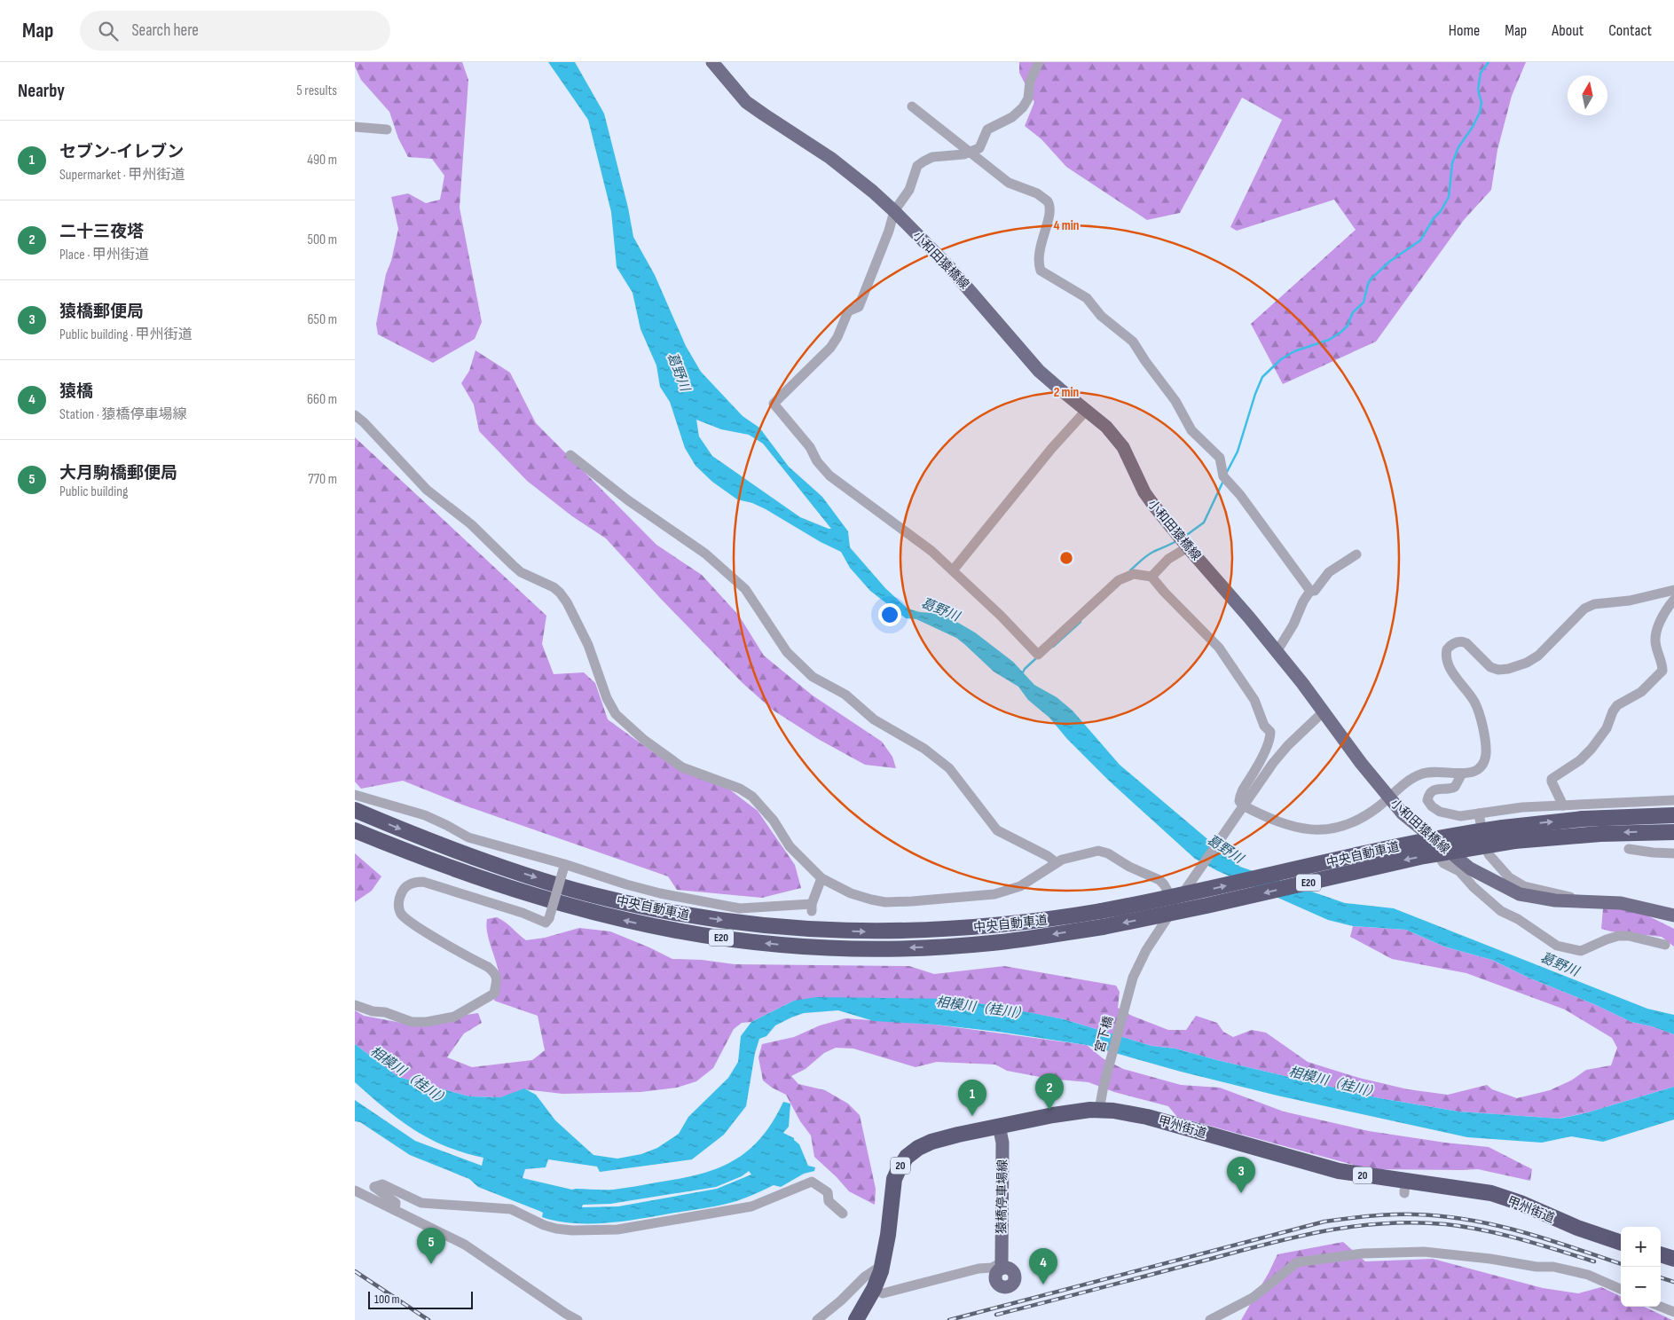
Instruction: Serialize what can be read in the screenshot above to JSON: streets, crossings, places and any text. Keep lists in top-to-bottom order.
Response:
{
  "streets": {
    "highway": [
      "中央自動車道",
      "E20",
      "甲州街道",
      "20"
    ],
    "main road": ["小和田猿橋線", "猿橋停車場線"],
    "street": ["宮下橋"]
  },
  "crossings": [
    ["小和田猿橋線", "宮下橋"],
    ["宮下橋", "甲州街道"],
    ["甲州街道", "猿橋停車場線"]
  ],
  "water": ["葛野川", "相模川（桂川）"],
  "scale_bar": "100 m",
  "north": "top",
  "page": {
    "header": "Map",
    "search": "Search here",
    "nav": [
      "Home",
      "Map",
      "About",
      "Contact"
    ],
    "heading": ["Nearby", "5 results"],
    "list": [
      {
        "mark": "1",
        "name": "セブン-イレブン",
        "note": "Supermarket · 甲州街道",
        "value": "490 m"
      },
      {
        "mark": "2",
        "name": "二十三夜塔",
        "note": "Place · 甲州街道",
        "value": "500 m"
      },
      {
        "mark": "3",
        "name": "猿橋郵便局",
        "note": "Public building · 甲州街道",
        "value": "650 m"
      },
      {
        "mark": "4",
        "name": "猿橋",
        "note": "Station · 猿橋停車場線",
        "value": "660 m"
      },
      {
        "mark": "5",
        "name": "大月駒橋郵便局",
        "note": "Public building",
        "value": "770 m"
      }
    ],
    "pins": [
      "2",
      "1",
      "3",
      "5",
      "4"
    ],
    "map_buttons": ["+", "−"],
    "scale": "100 m"
  },
  "rings": ["4 min", "2 min"]
}
